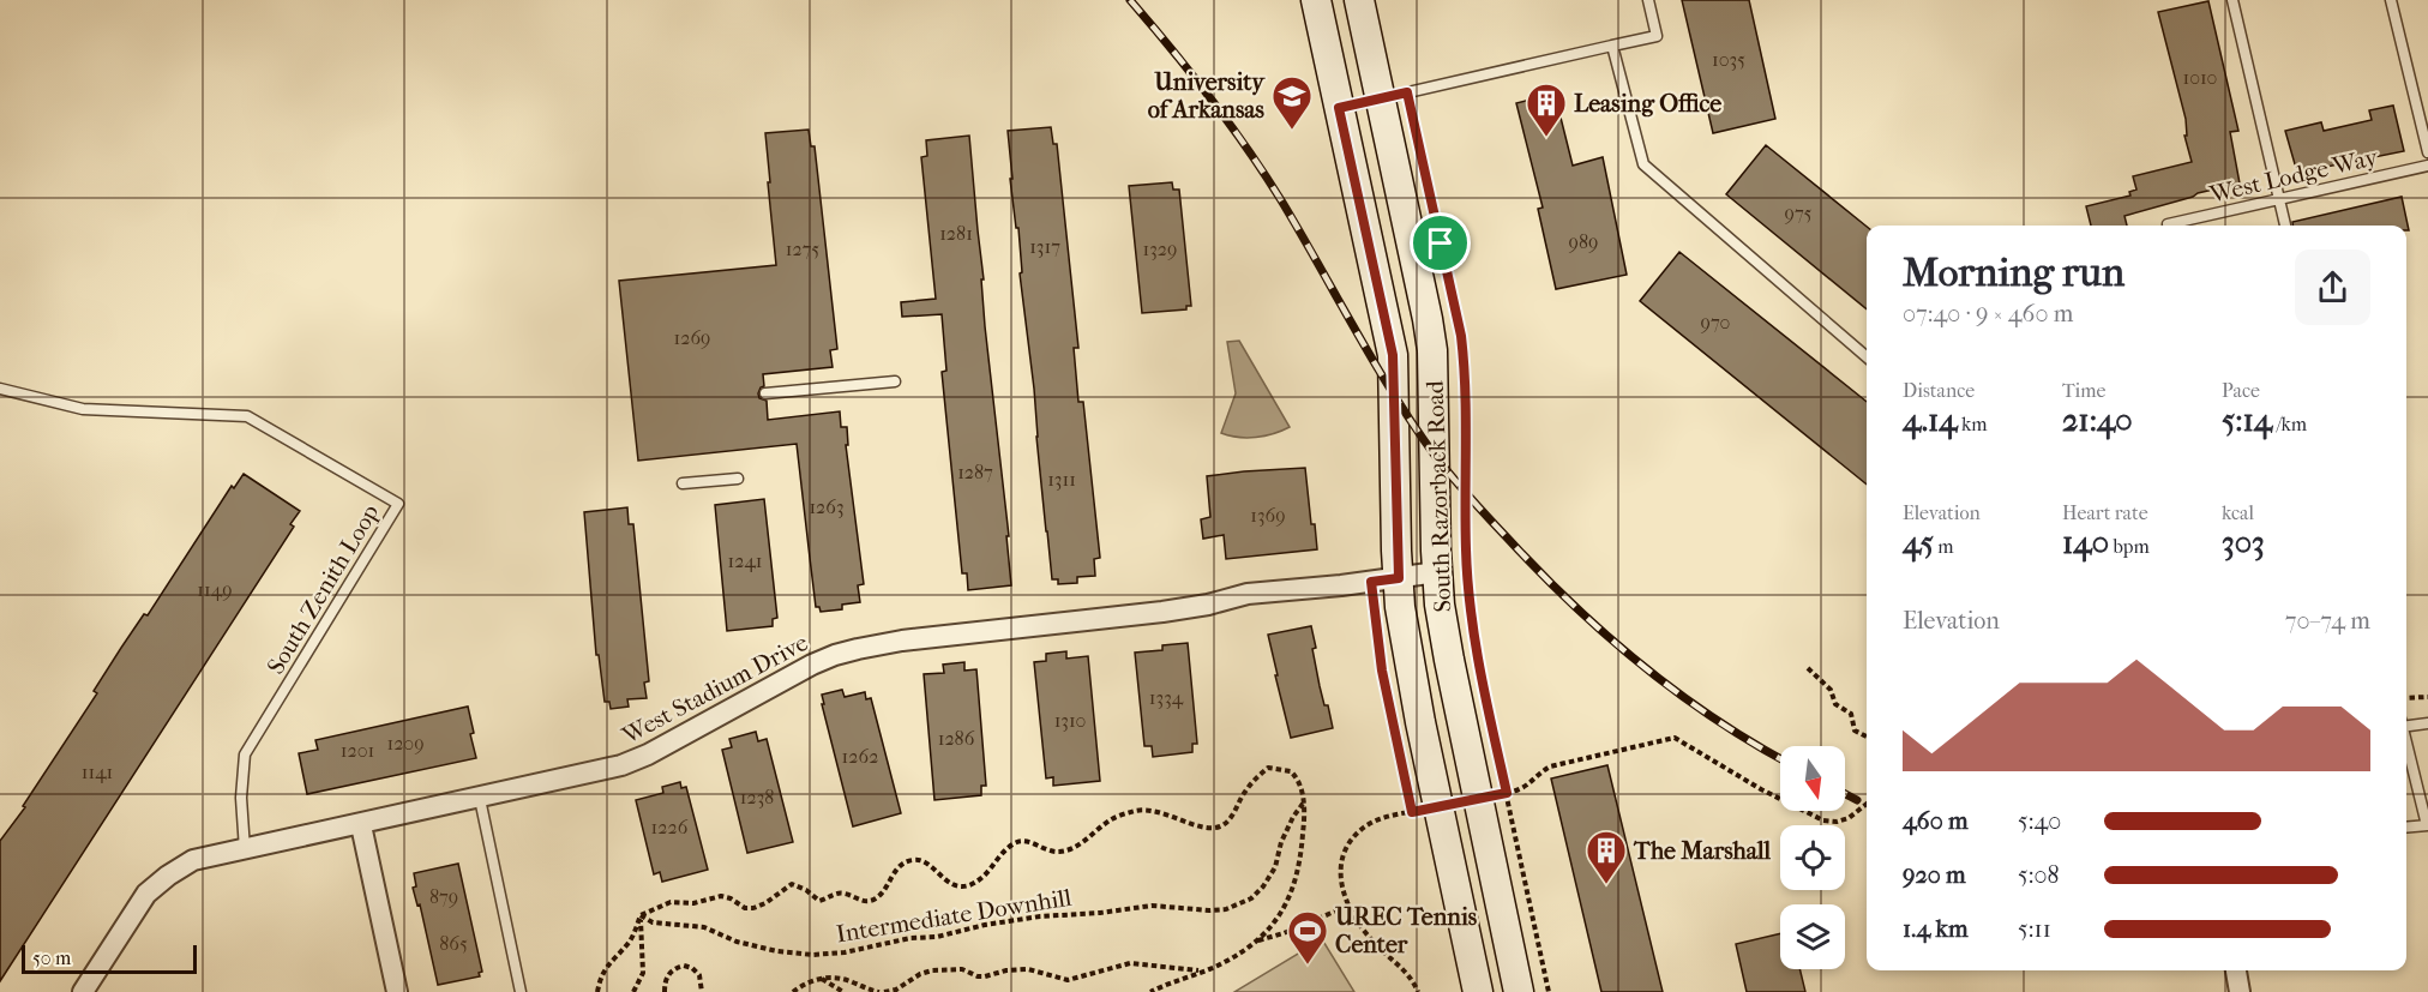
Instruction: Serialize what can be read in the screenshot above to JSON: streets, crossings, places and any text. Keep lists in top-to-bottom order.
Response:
{
  "streets": {
    "main road": ["South Razorback Road"],
    "street": ["West Stadium Drive"],
    "lane": ["West Lodge Way", "South Zenith Loop"],
    "path": ["Intermediate Downhill"]
  },
  "crossings": [
    ["South Razorback Road", "West Stadium Drive"],
    ["South Zenith Loop", "West Stadium Drive"]
  ],
  "places": {
    "school or university": ["University of Arkansas"],
    "building": ["Leasing Office", "The Marshall"],
    "sports": ["UREC Tennis Center"]
  },
  "house_numbers": [
    "1035",
    "1010",
    "975",
    "1281",
    "989",
    "1317",
    "1275",
    "1329",
    "970",
    "1269",
    "1287",
    "1311",
    "1263",
    "1369",
    "1241",
    "1149",
    "1334",
    "1310",
    "1286",
    "1209",
    "1201",
    "1262",
    "1141",
    "1238",
    "1226",
    "879",
    "865"
  ],
  "scale_bar": "50 m",
  "north": "bottom",
  "page": {
    "heading": ["Morning run", "07:40 · 9 × 460 m"],
    "stats": [
      ["Distance", "4.14 km"],
      ["Time", "21:40"],
      ["Pace", "5:14 /km"],
      ["Elevation", "45 m"],
      ["Heart rate", "140 bpm"],
      ["kcal", "303"]
    ],
    "chart": ["Elevation", "70–74 m"],
    "list": [
      {
        "name": "460 m",
        "note": "5:40"
      },
      {
        "name": "920 m",
        "note": "5:08"
      },
      {
        "name": "1.4 km",
        "note": "5:11"
      }
    ],
    "scale": "50 m"
  }
}
